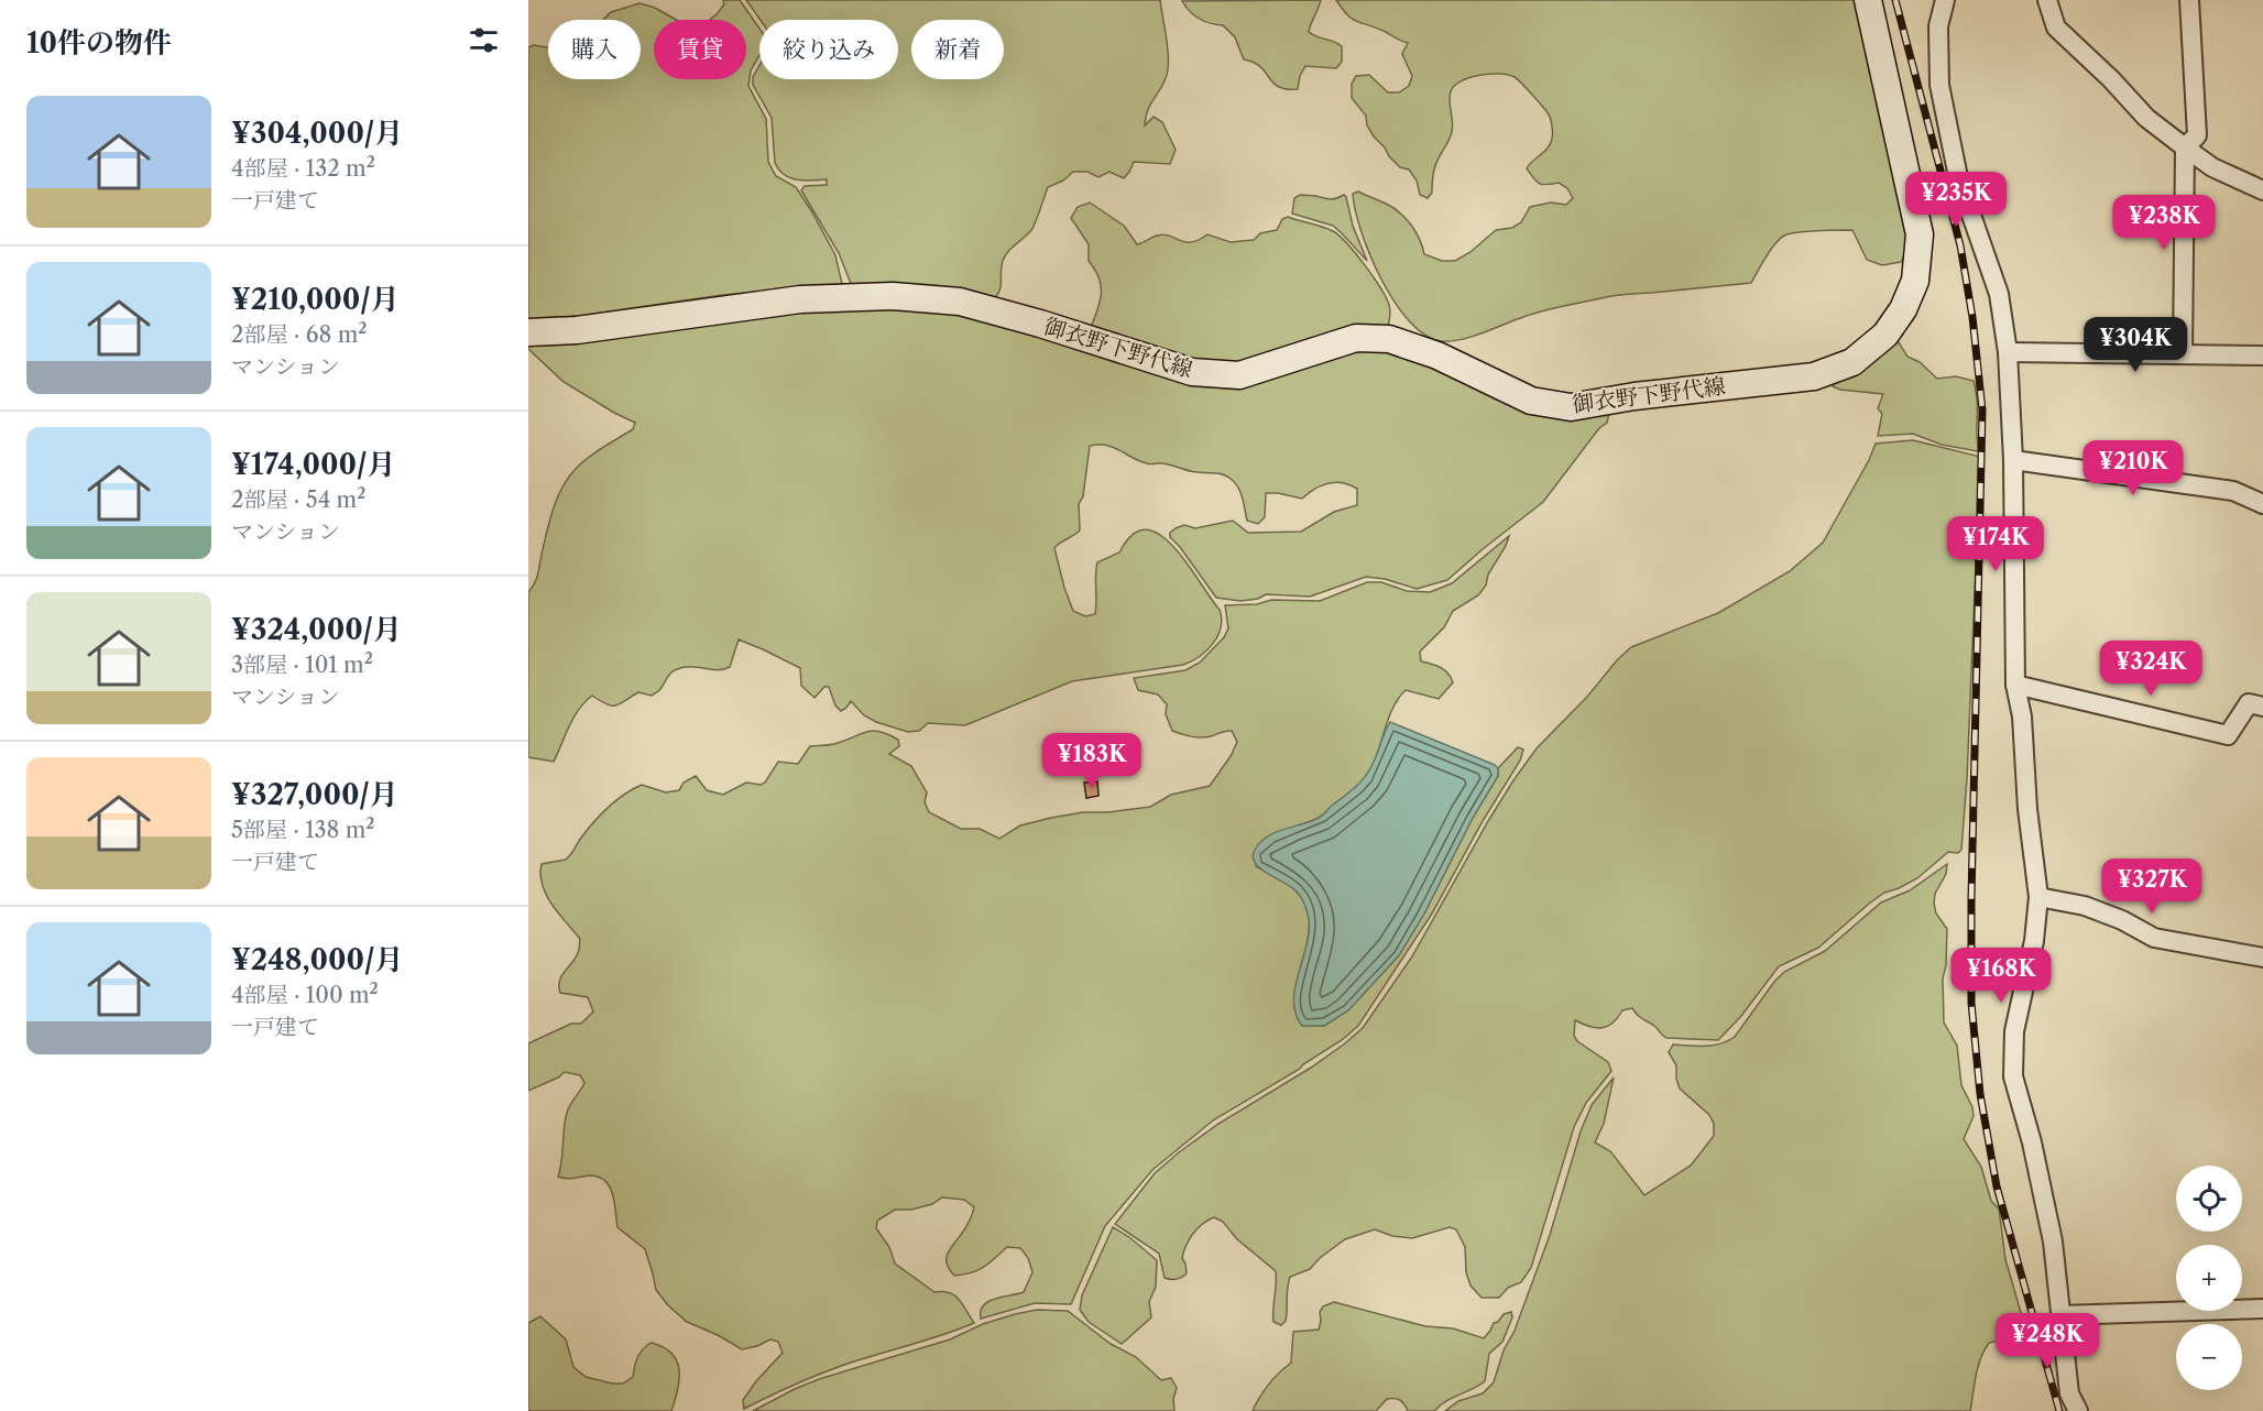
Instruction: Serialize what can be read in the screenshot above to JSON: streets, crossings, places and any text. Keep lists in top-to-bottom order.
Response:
{
  "streets": {
    "main road": ["御衣野下野代線"]
  },
  "page": {
    "heading": "10件の物件",
    "chip": [
      "購入",
      "賃貸",
      "絞り込み",
      "新着"
    ],
    "list": [
      {
        "name": "¥304,000/月",
        "note": "4部屋 · 132 m² · 一戸建て"
      },
      {
        "name": "¥210,000/月",
        "note": "2部屋 · 68 m² · マンション"
      },
      {
        "name": "¥174,000/月",
        "note": "2部屋 · 54 m² · マンション"
      },
      {
        "name": "¥324,000/月",
        "note": "3部屋 · 101 m² · マンション"
      },
      {
        "name": "¥327,000/月",
        "note": "5部屋 · 138 m² · 一戸建て"
      },
      {
        "name": "¥248,000/月",
        "note": "4部屋 · 100 m² · 一戸建て"
      }
    ],
    "price": [
      "¥235K",
      "¥238K",
      "¥304K",
      "¥210K",
      "¥174K",
      "¥324K",
      "¥183K",
      "¥327K",
      "¥168K",
      "¥248K"
    ],
    "map_buttons": ["+", "−"]
  }
}
